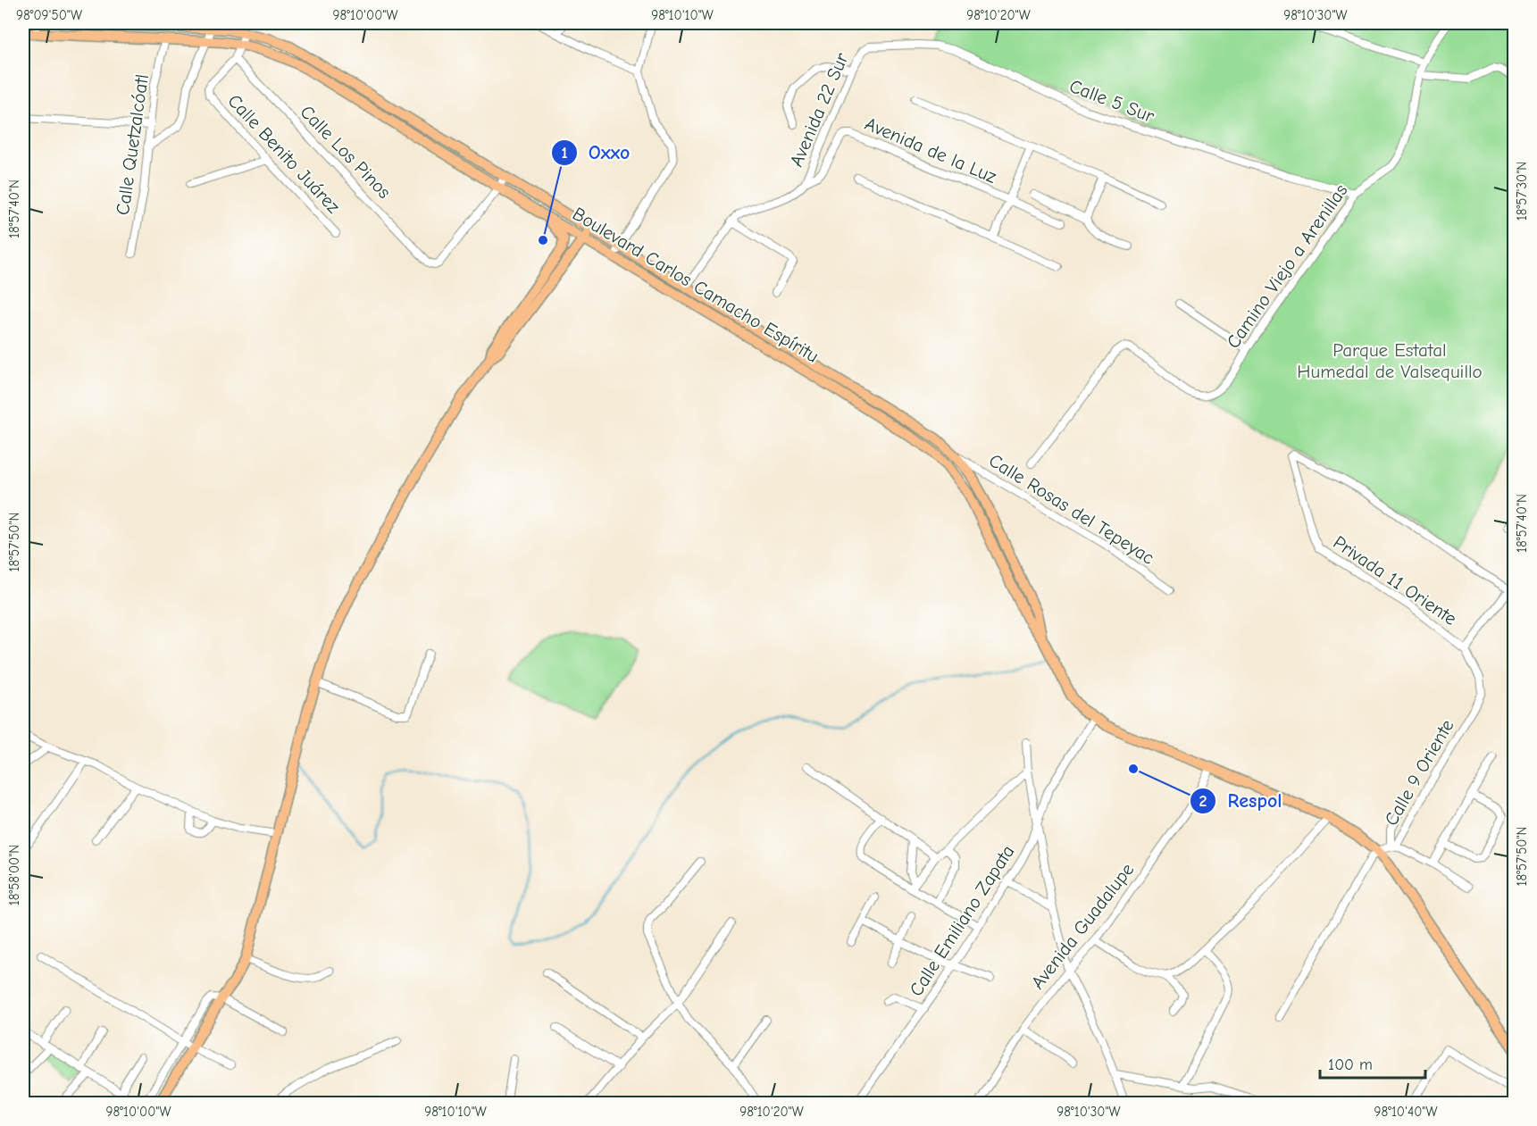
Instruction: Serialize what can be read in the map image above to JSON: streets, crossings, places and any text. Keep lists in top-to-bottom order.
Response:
{
  "streets": {
    "main road": ["Boulevard Carlos Camacho Espíritu"],
    "street": [
      "Calle 5 Sur",
      "Avenida 22 Sur",
      "Calle Quetzalcóatl",
      "Avenida de la Luz",
      "Calle Los Pinos",
      "Calle Benito Juárez",
      "Camino Viejo a Arenillas",
      "Calle Rosas del Tepeyac",
      "Privada 11 Oriente",
      "Calle 9 Oriente",
      "Calle Emiliano Zapata",
      "Avenida Guadalupe"
    ]
  },
  "crossings": [
    ["Calle 5 Sur", "Avenida 22 Sur"],
    ["Calle 5 Sur", "Camino Viejo a Arenillas"],
    ["Avenida 22 Sur", "Avenida de la Luz"],
    ["Calle Quetzalcóatl", "Boulevard Carlos Camacho Espíritu"],
    ["Calle Los Pinos", "Calle Benito Juárez"],
    ["Calle Los Pinos", "Boulevard Carlos Camacho Espíritu"],
    ["Calle Benito Juárez", "Boulevard Carlos Camacho Espíritu"],
    ["Boulevard Carlos Camacho Espíritu", "Calle Rosas del Tepeyac"],
    ["Boulevard Carlos Camacho Espíritu", "Calle 9 Oriente"],
    ["Boulevard Carlos Camacho Espíritu", "Calle Emiliano Zapata"],
    ["Boulevard Carlos Camacho Espíritu", "Avenida Guadalupe"],
    ["Privada 11 Oriente", "Calle 9 Oriente"]
  ],
  "parks": ["Parque Estatal Humedal de Valsequillo"],
  "places": ["Oxxo", "Respol"],
  "scale_bar": "100 m",
  "coordinates": [
    "98°09'50\"W",
    "98°10'00\"W",
    "98°10'10\"W",
    "98°10'20\"W",
    "98°10'30\"W",
    "18°57'30\"N",
    "18°57'40\"N",
    "18°57'50\"N",
    "18°58'00\"N",
    "98°10'40\"W"
  ]
}
